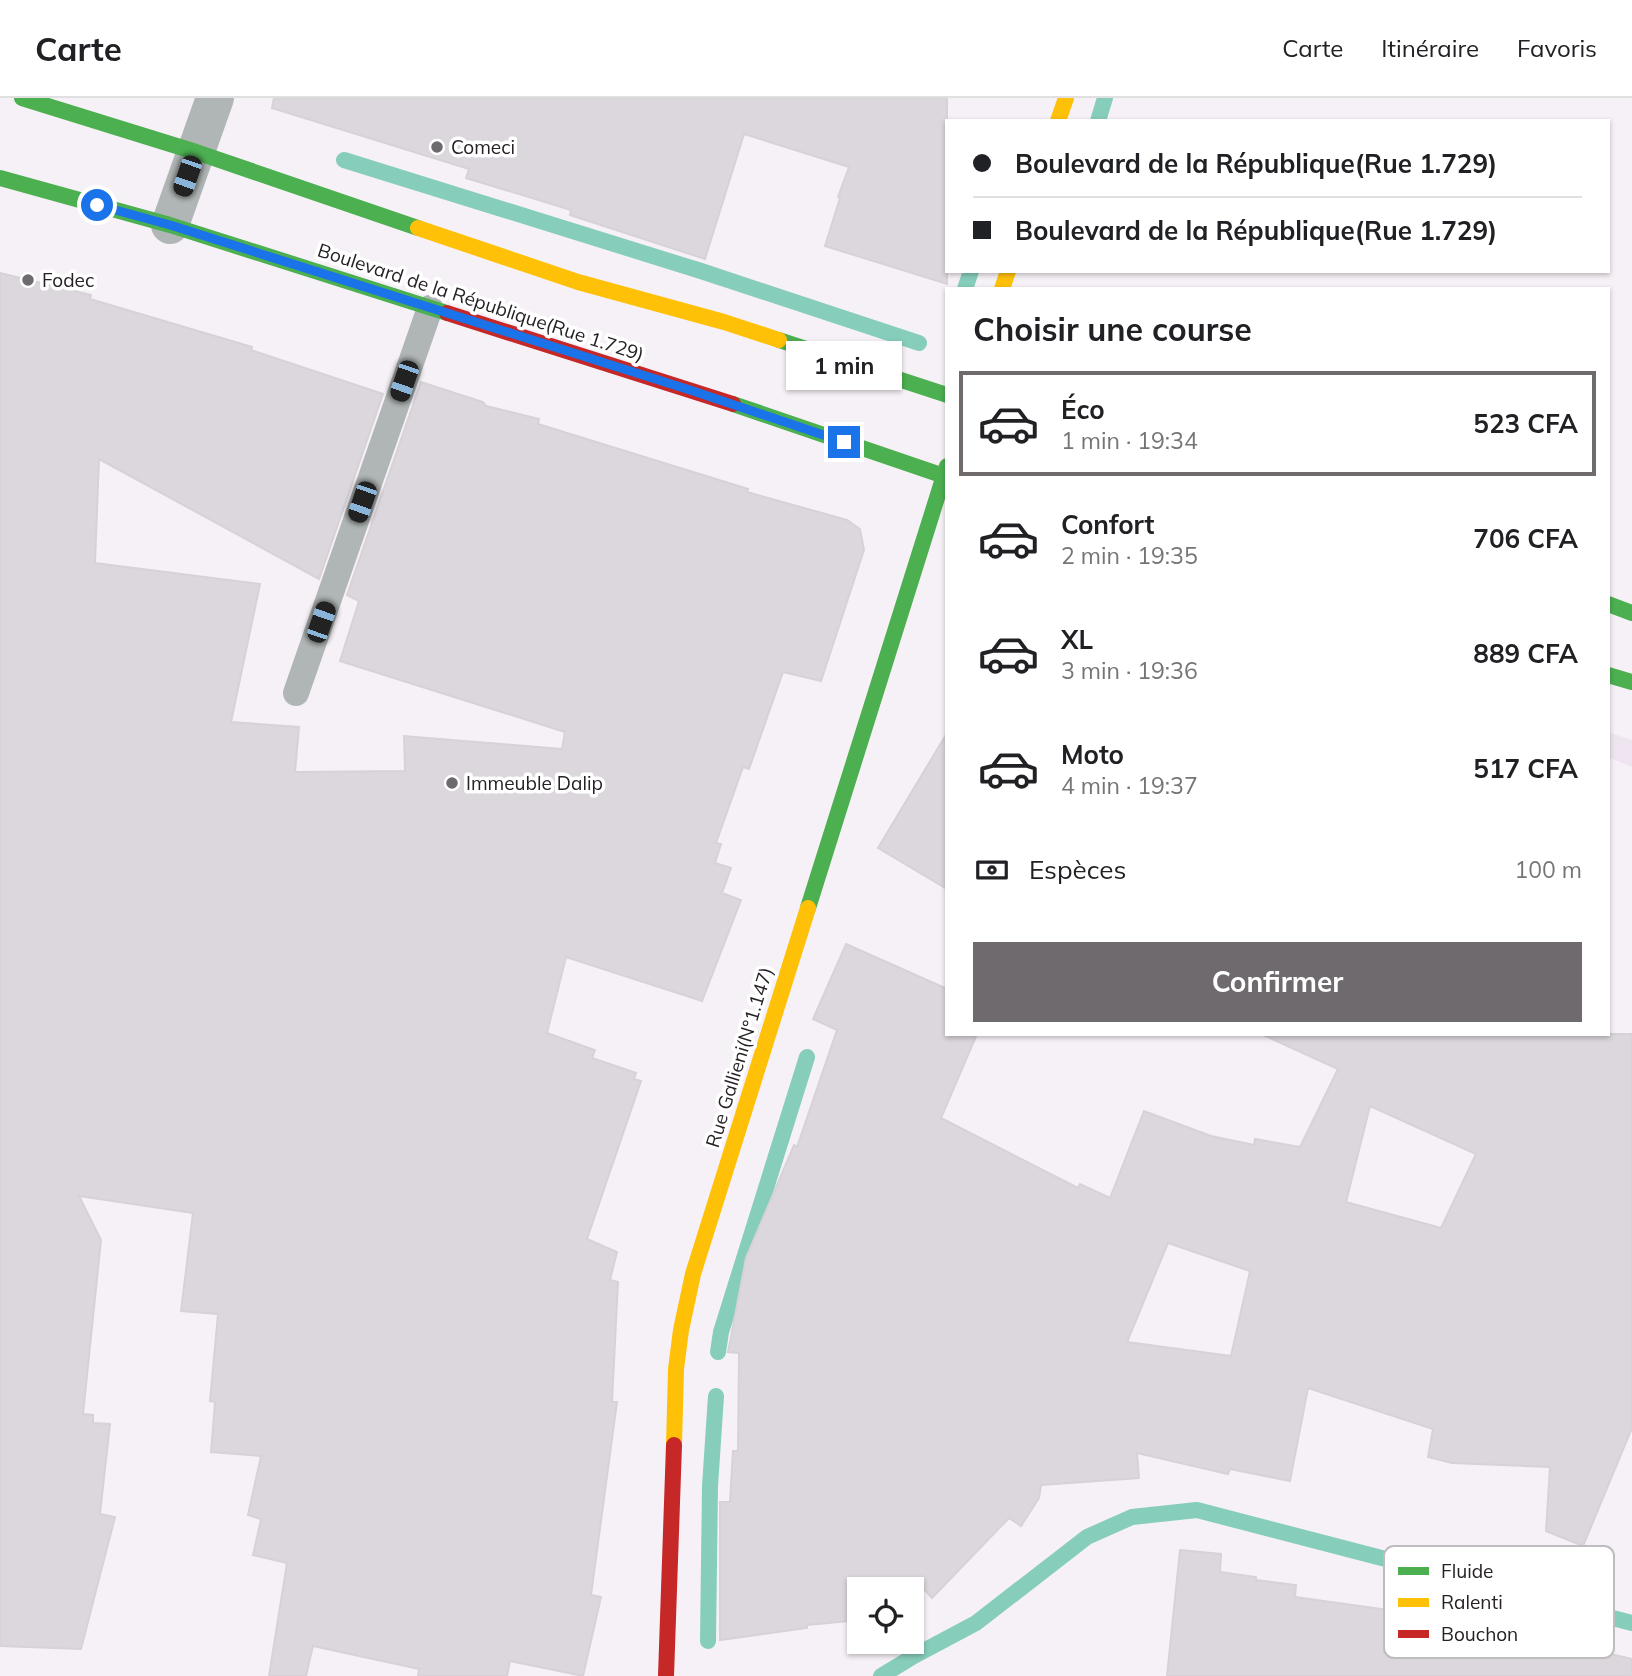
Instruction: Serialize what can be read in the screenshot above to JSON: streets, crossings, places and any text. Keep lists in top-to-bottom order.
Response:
{
  "streets": {
    "main road": ["Boulevard de la République(Rue 1.729)", "Rue Gallieni(N°1.147)"]
  },
  "places": ["Comeci", "Fodec", "Immeuble Dalip"],
  "legend": ["Fluide", "Ralenti", "Bouchon"],
  "page": {
    "header": "Carte",
    "nav": ["Carte", "Itinéraire", "Favoris"],
    "banner": ["Boulevard de la République(Rue 1.729)", "Boulevard de la République(Rue 1.729)"],
    "heading": "Choisir une course",
    "bubble": "1 min",
    "list": [
      {
        "name": "Éco",
        "note": "1 min · 19:34",
        "value": "523 CFA"
      },
      {
        "name": "Confort",
        "note": "2 min · 19:35",
        "value": "706 CFA"
      },
      {
        "name": "XL",
        "note": "3 min · 19:36",
        "value": "889 CFA"
      },
      {
        "name": "Moto",
        "note": "4 min · 19:37",
        "value": "517 CFA"
      }
    ],
    "pay": ["Espèces", "100 m"],
    "buttons": "Confirmer"
  }
}
